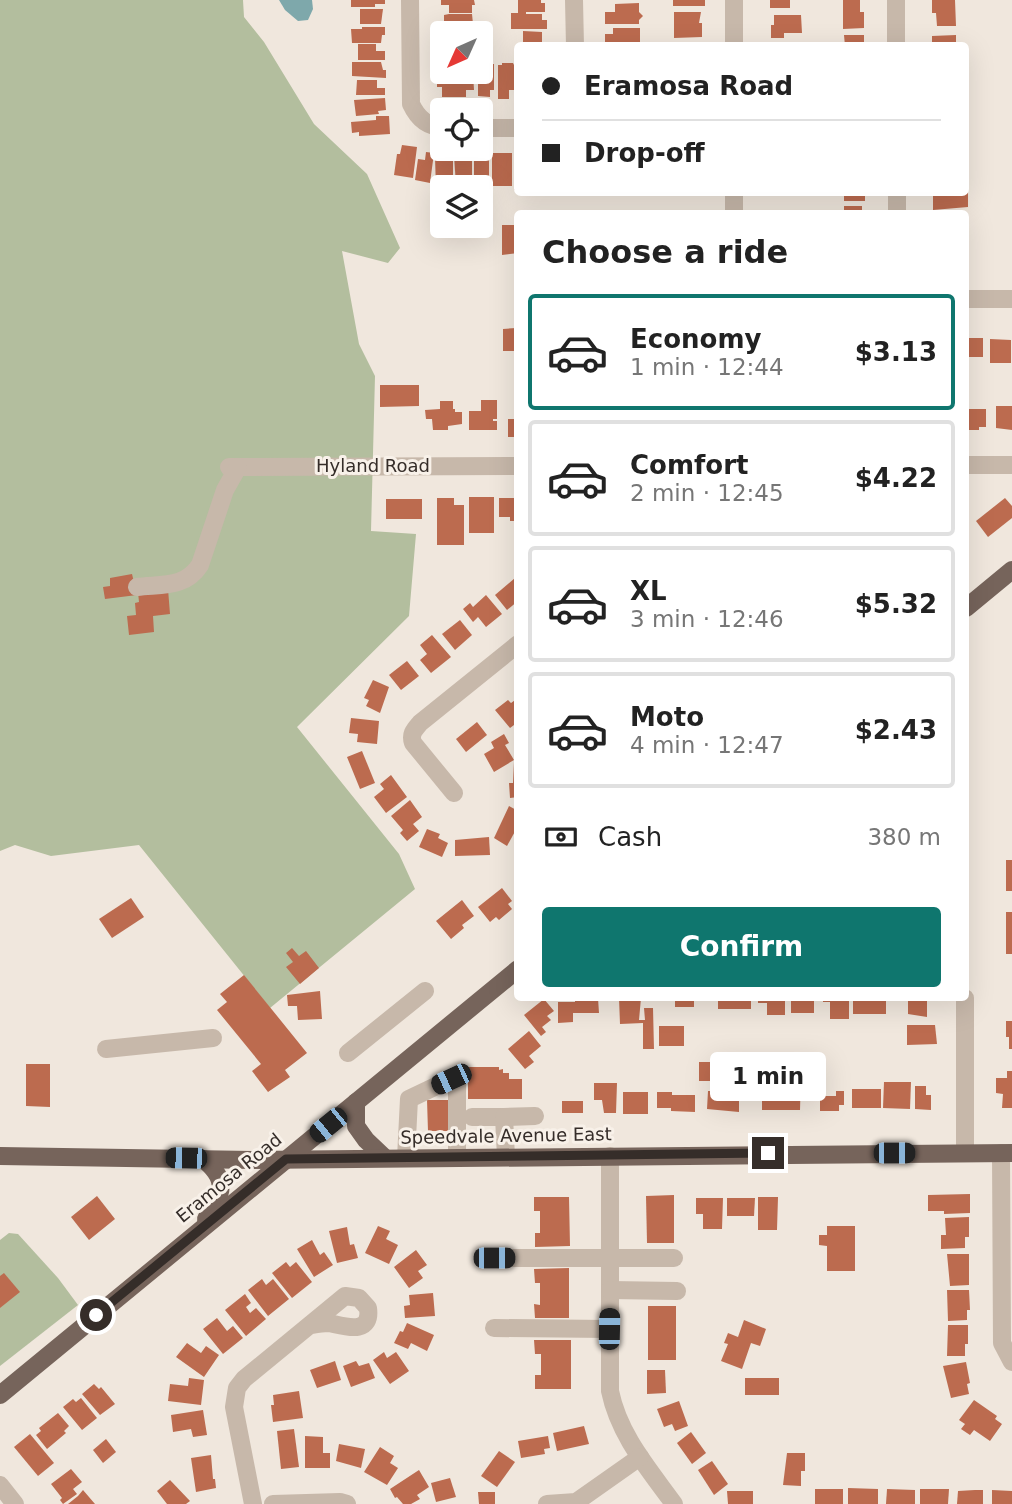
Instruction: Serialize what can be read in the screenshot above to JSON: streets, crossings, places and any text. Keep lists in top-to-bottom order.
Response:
{
  "streets": {
    "main road": ["Speedvale Avenue East", "Eramosa Road"],
    "street": ["Hyland Road"]
  },
  "crossings": [
    ["Speedvale Avenue East", "Eramosa Road"]
  ],
  "north": "bottom left",
  "page": {
    "banner": ["Eramosa Road", "Drop-off"],
    "heading": "Choose a ride",
    "list": [
      {
        "name": "Economy",
        "note": "1 min · 12:44",
        "value": "$3.13"
      },
      {
        "name": "Comfort",
        "note": "2 min · 12:45",
        "value": "$4.22"
      },
      {
        "name": "XL",
        "note": "3 min · 12:46",
        "value": "$5.32"
      },
      {
        "name": "Moto",
        "note": "4 min · 12:47",
        "value": "$2.43"
      }
    ],
    "pay": ["Cash", "380 m"],
    "buttons": "Confirm",
    "bubble": "1 min"
  }
}
